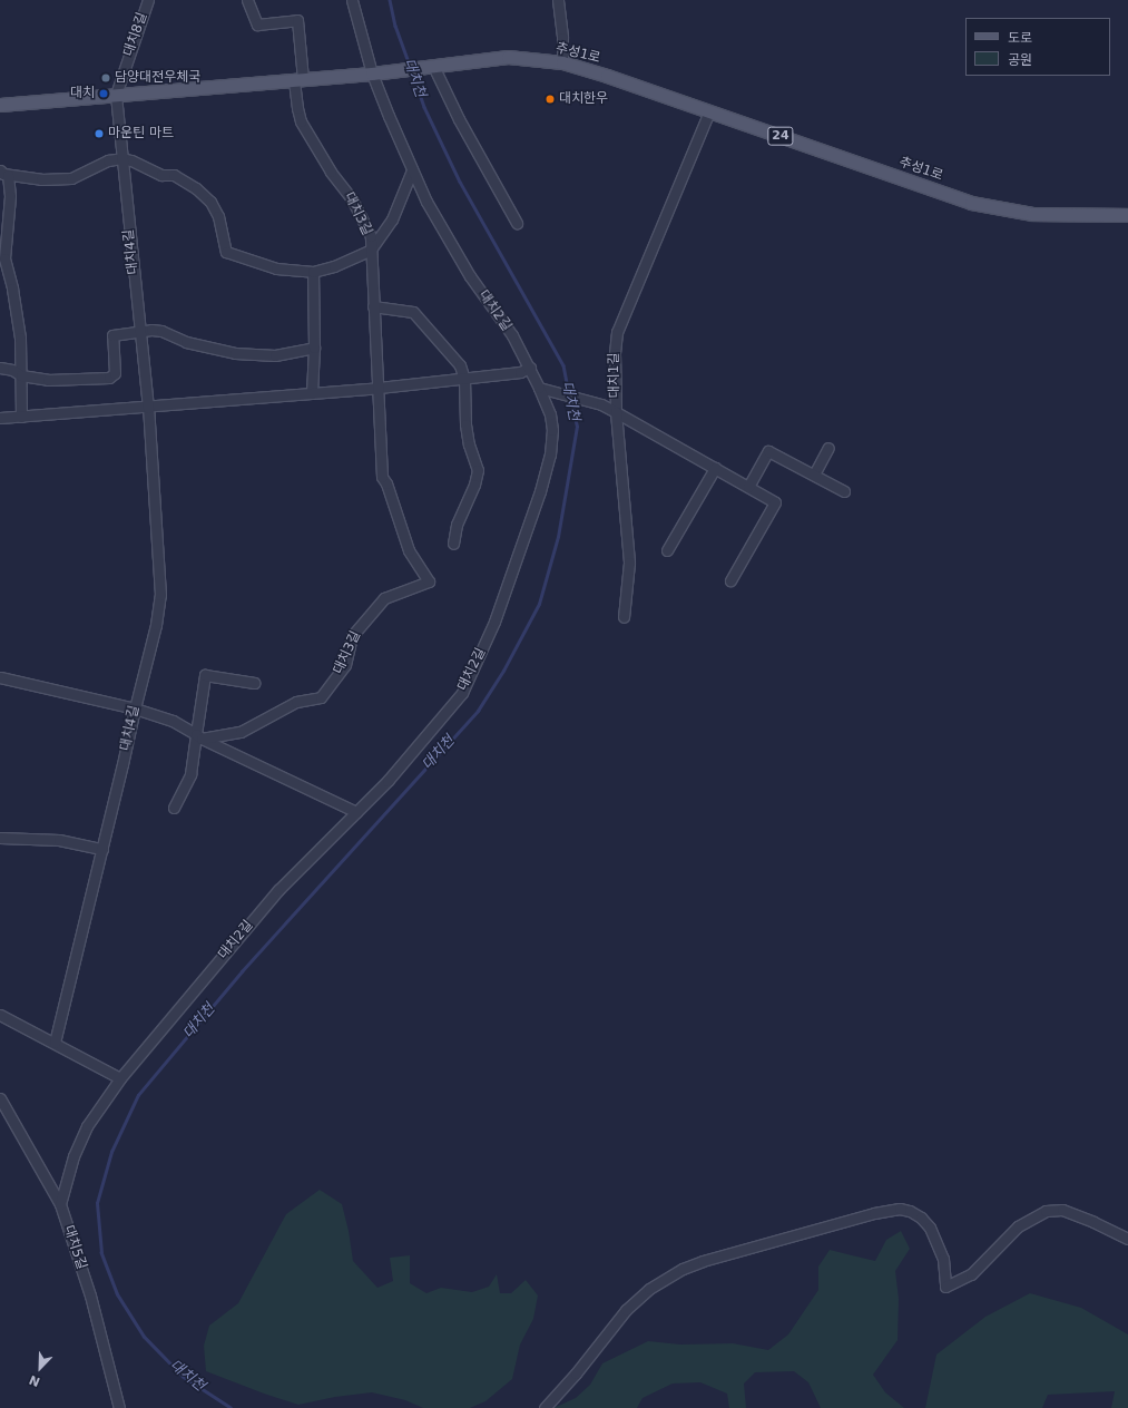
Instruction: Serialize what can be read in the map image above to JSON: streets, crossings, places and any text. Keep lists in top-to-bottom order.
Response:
{
  "streets": {
    "main road": ["추성1로", "24"],
    "street": [
      "대치8길",
      "대치3길",
      "대치4길",
      "대치2길",
      "대치1길",
      "대치5길"
    ]
  },
  "crossings": [
    ["대치8길", "추성1로"],
    ["대치8길", "대치4길"],
    ["추성1로", "대치3길"],
    ["추성1로", "대치4길"],
    ["추성1로", "대치2길"],
    ["추성1로", "대치1길"],
    ["대치2길", "대치5길"]
  ],
  "water": ["대치천"],
  "places": [
    "담양대전우체국",
    "대치",
    "대치한우",
    "마운틴 마트"
  ],
  "legend": ["도로", "공원"],
  "north": "bottom left"
}
